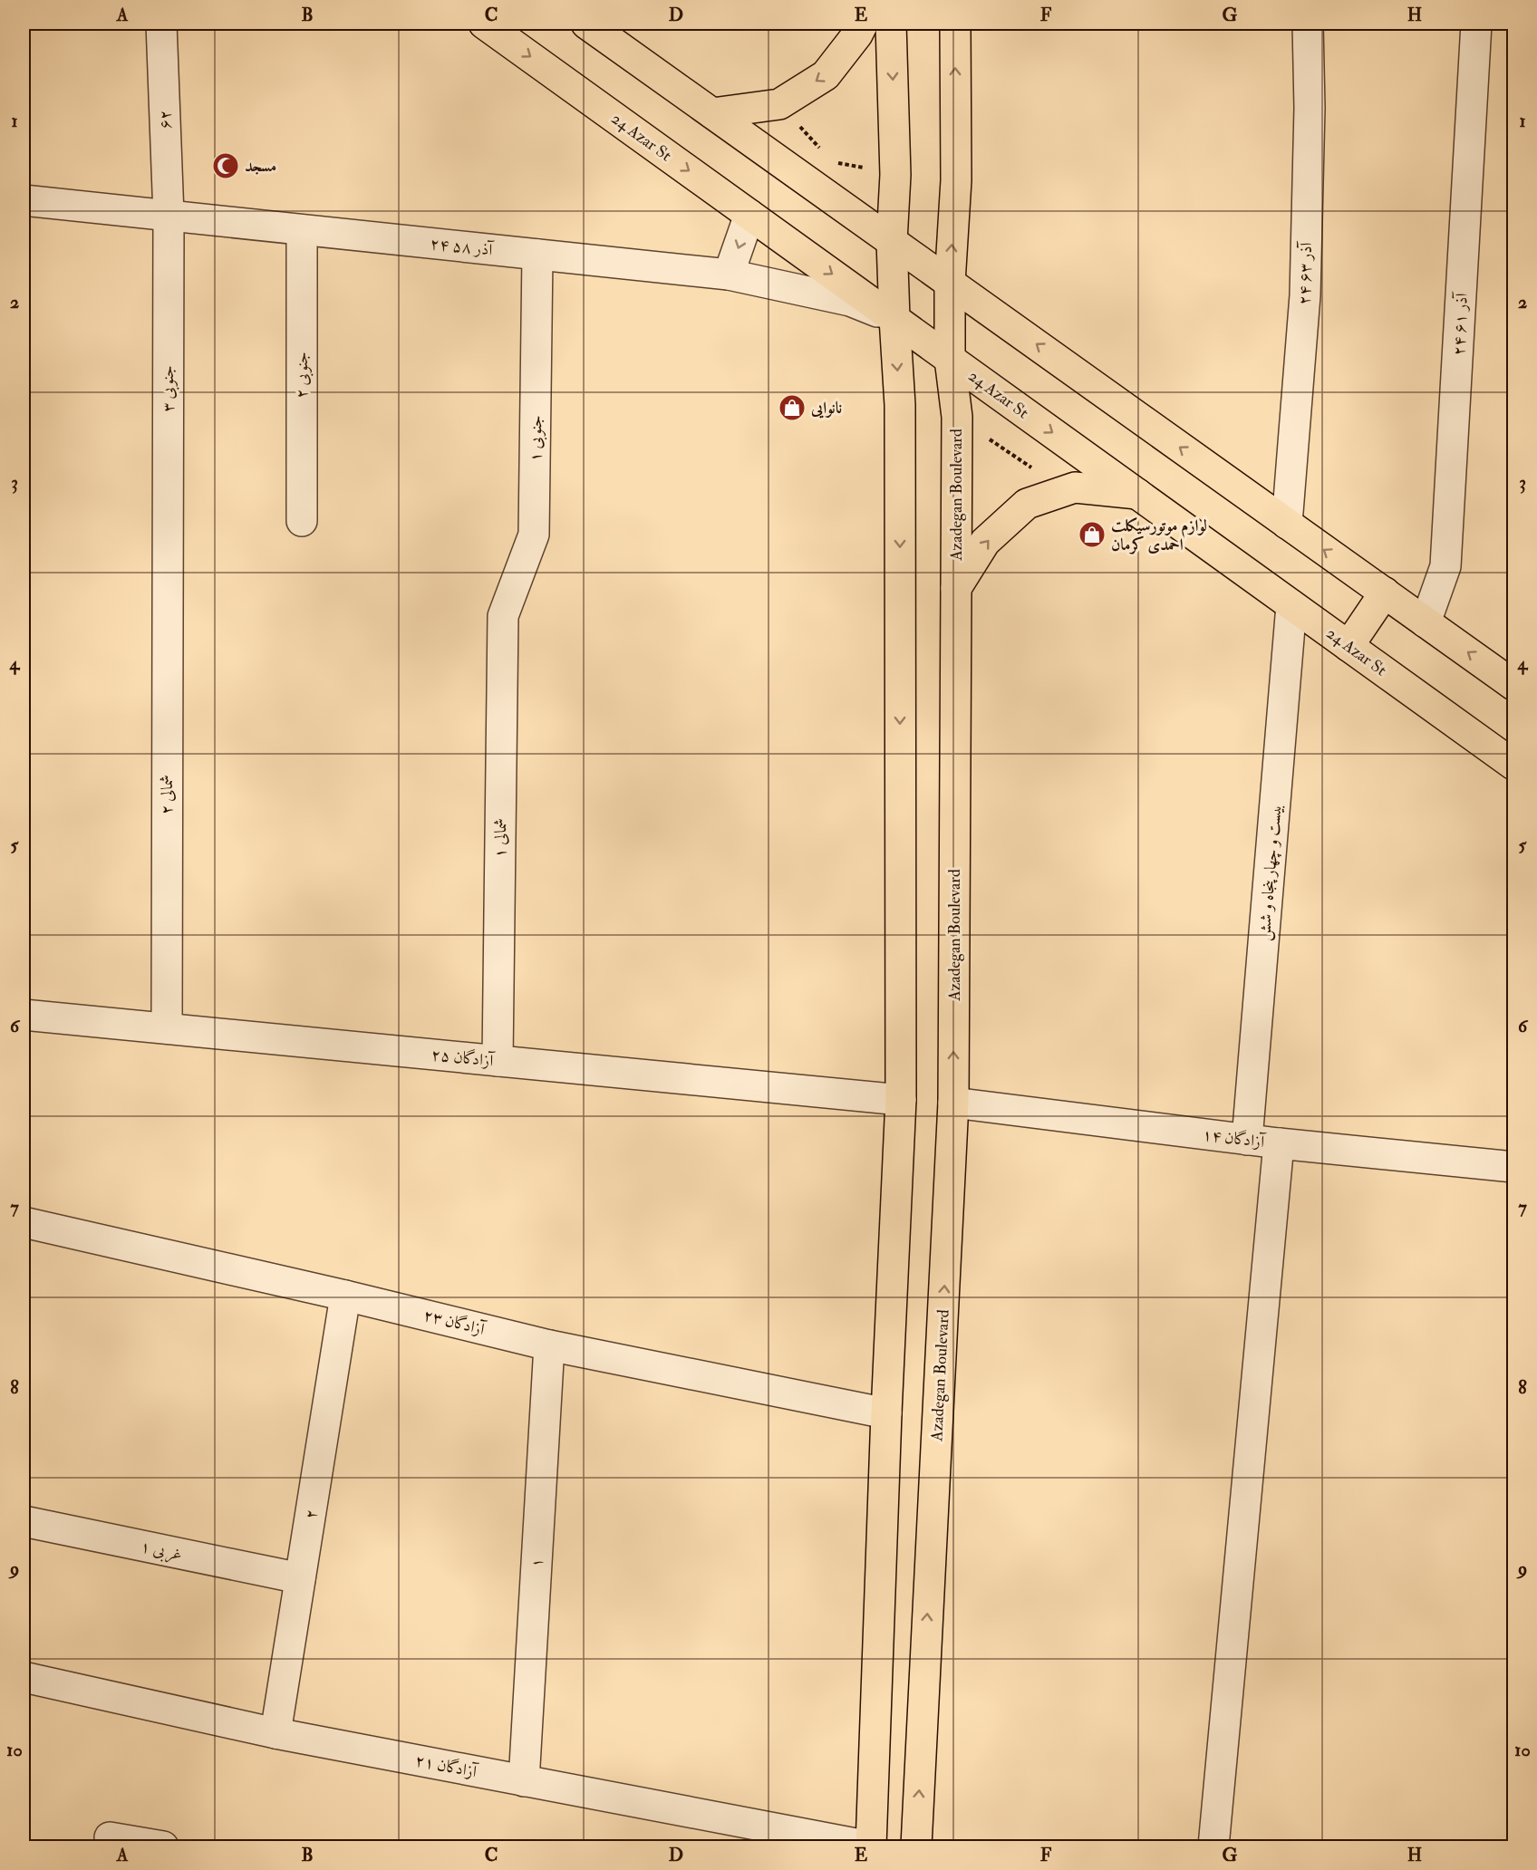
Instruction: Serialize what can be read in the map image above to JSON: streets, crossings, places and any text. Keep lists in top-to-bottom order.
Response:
{
  "streets": {
    "main road": ["24 Azar St", "Azadegan Boulevard"],
    "street": [
      "۶۲",
      "۲۴ آذر ۵۸",
      "۲۴ آذر ۶۳",
      "۲۴ آذر ۶۱",
      "۲ جنوبی",
      "۳ جنوبی",
      "۱ جنوبی",
      "۲ شمالی",
      "۱ شمالی",
      "بیست و چهار پنجاه و شش",
      "آزادگان ۲۵",
      "آزادگان ۱۴",
      "آزادگان ۲۳",
      "۲",
      "۱ غربی",
      "۱",
      "آزادگان ۲۱"
    ]
  },
  "crossings": [
    ["۶۲", "۲۴ آذر ۵۸"],
    ["۶۲", "۳ جنوبی"],
    ["24 Azar St", "۲۴ آذر ۵۸"],
    ["24 Azar St", "Azadegan Boulevard"],
    ["24 Azar St", "بیست و چهار پنجاه و شش"],
    ["۲۴ آذر ۵۸", "۲ جنوبی"],
    ["۲۴ آذر ۵۸", "۳ جنوبی"],
    ["۲۴ آذر ۵۸", "۱ جنوبی"],
    ["۳ جنوبی", "۲ شمالی"],
    ["۱ جنوبی", "۱ شمالی"],
    ["Azadegan Boulevard", "آزادگان ۱۴"],
    ["۲ شمالی", "آزادگان ۲۵"],
    ["۱ شمالی", "آزادگان ۲۵"],
    ["بیست و چهار پنجاه و شش", "آزادگان ۱۴"],
    ["آزادگان ۲۳", "۲"],
    ["آزادگان ۲۳", "۱"],
    ["۲", "۱ غربی"],
    ["۲", "آزادگان ۲۱"],
    ["۱", "آزادگان ۲۱"]
  ],
  "places": {
    "mosque": ["مسجد"],
    "shop": ["نانوایی", "لوازم موتورسیکلت احمدی کرمان"]
  },
  "grid": {
    "columns": [
      "A",
      "B",
      "C",
      "D",
      "E",
      "F",
      "G",
      "H"
    ],
    "rows": [
      "1",
      "2",
      "3",
      "4",
      "5",
      "6",
      "7",
      "8",
      "9",
      "10"
    ]
  }
}
